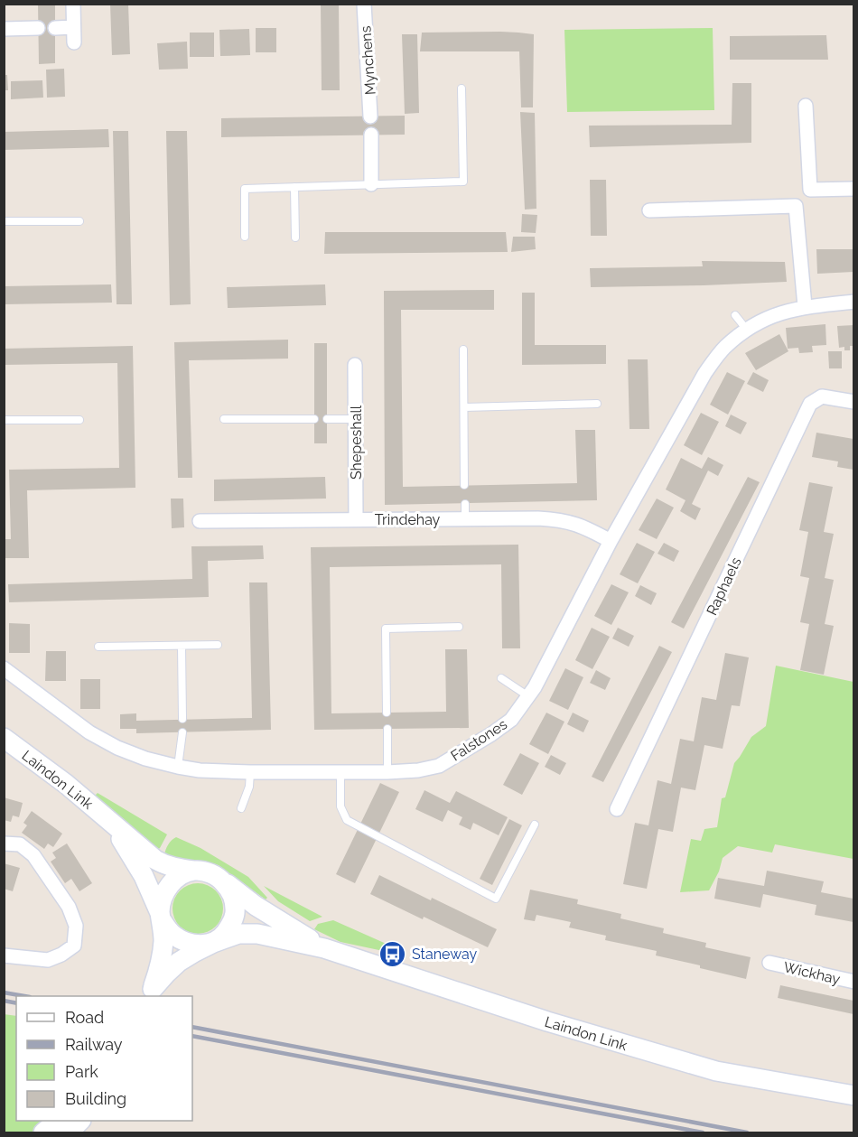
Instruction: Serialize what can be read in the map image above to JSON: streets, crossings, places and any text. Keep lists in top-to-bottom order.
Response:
{
  "streets": {
    "main road": ["Laindon Link"],
    "street": [
      "Mynchens",
      "Shepeshall",
      "Trindehay",
      "Raphaels",
      "Falstones",
      "Wickhay"
    ]
  },
  "crossings": [
    ["Shepeshall", "Trindehay"],
    ["Trindehay", "Falstones"]
  ],
  "places": {
    "bus stop": ["Staneway"]
  },
  "legend": [
    "Road",
    "Railway",
    "Park",
    "Building"
  ]
}
